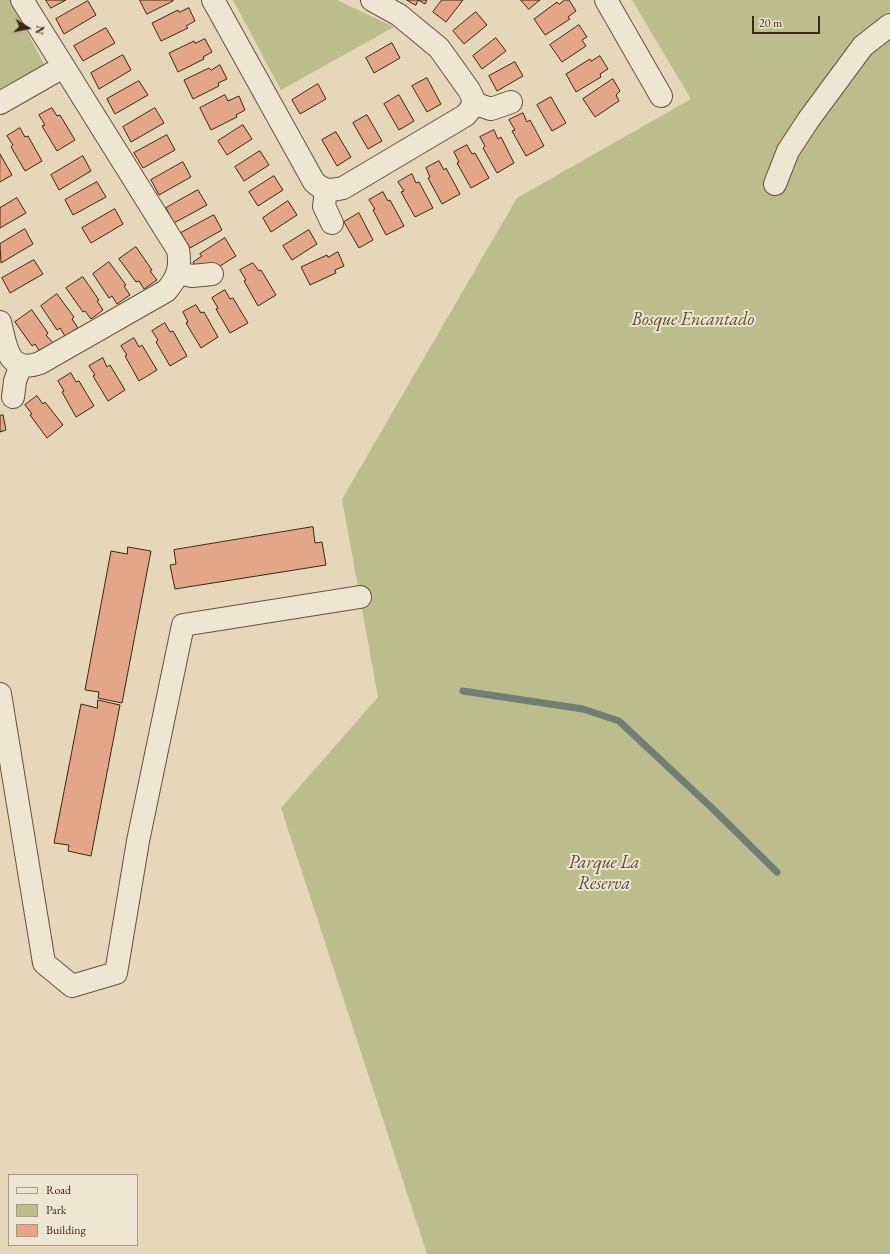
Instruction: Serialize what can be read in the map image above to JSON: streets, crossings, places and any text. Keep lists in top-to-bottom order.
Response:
{
  "parks": ["Bosque Encantado", "Parque La Reserva"],
  "legend": ["Road", "Park", "Building"],
  "scale_bar": "20 m",
  "north": "right"
}
